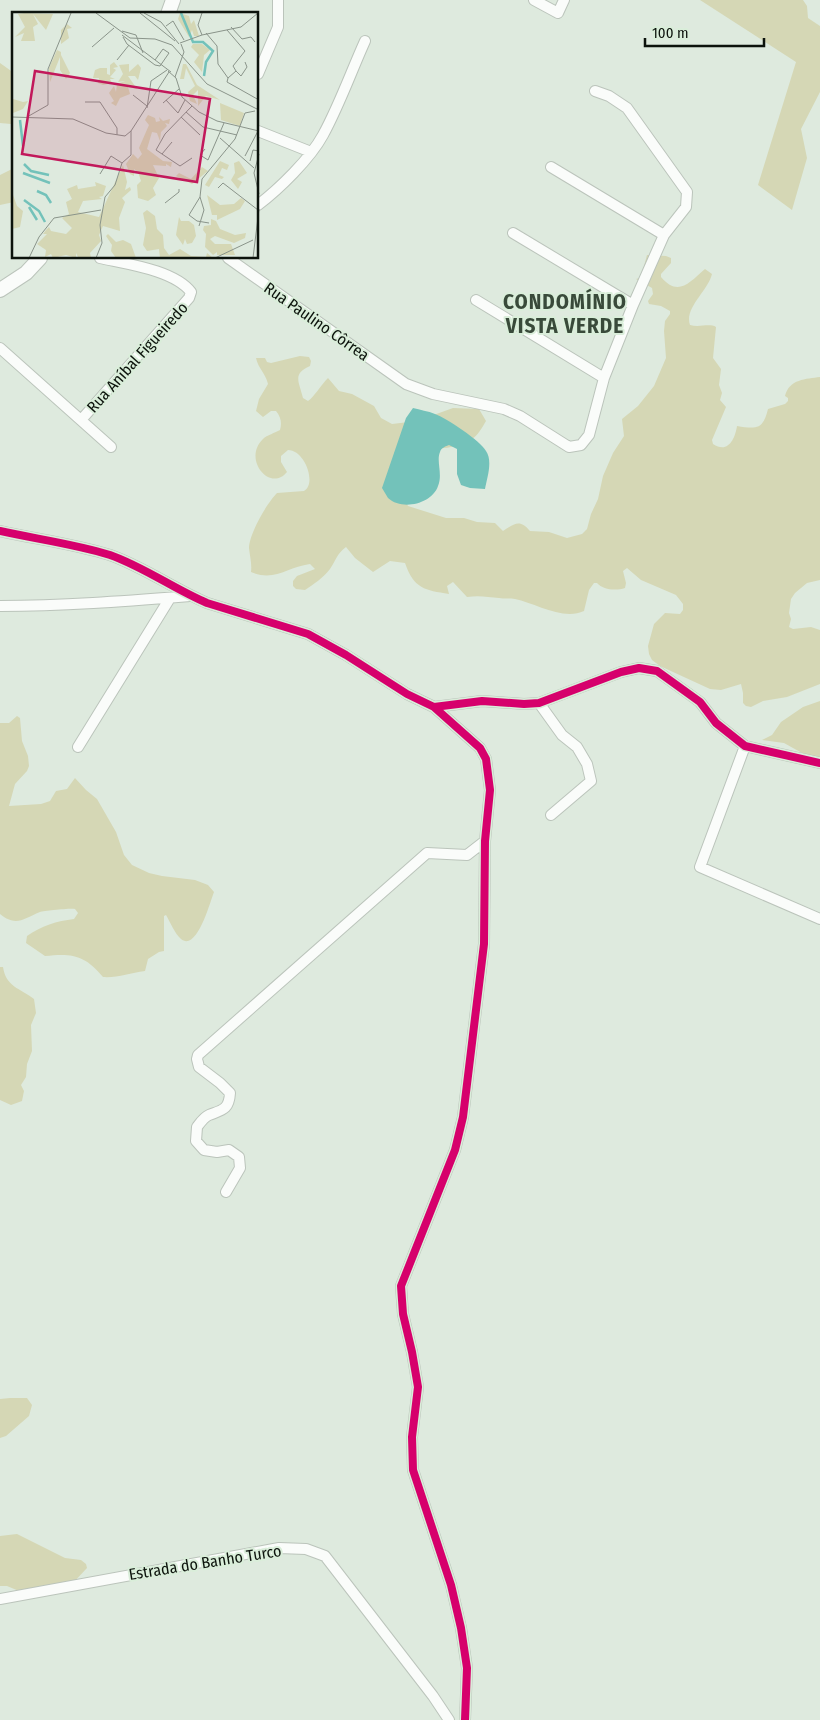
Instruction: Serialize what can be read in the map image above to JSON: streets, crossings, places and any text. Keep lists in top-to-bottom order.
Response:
{
  "streets": {
    "street": ["Rua Paulino Côrrea", "Rua Aníbal Figueiredo", "Estrada do Banho Turco"]
  },
  "districts": ["CONDOMÍNIO VISTA VERDE"],
  "scale_bar": "100 m"
}
